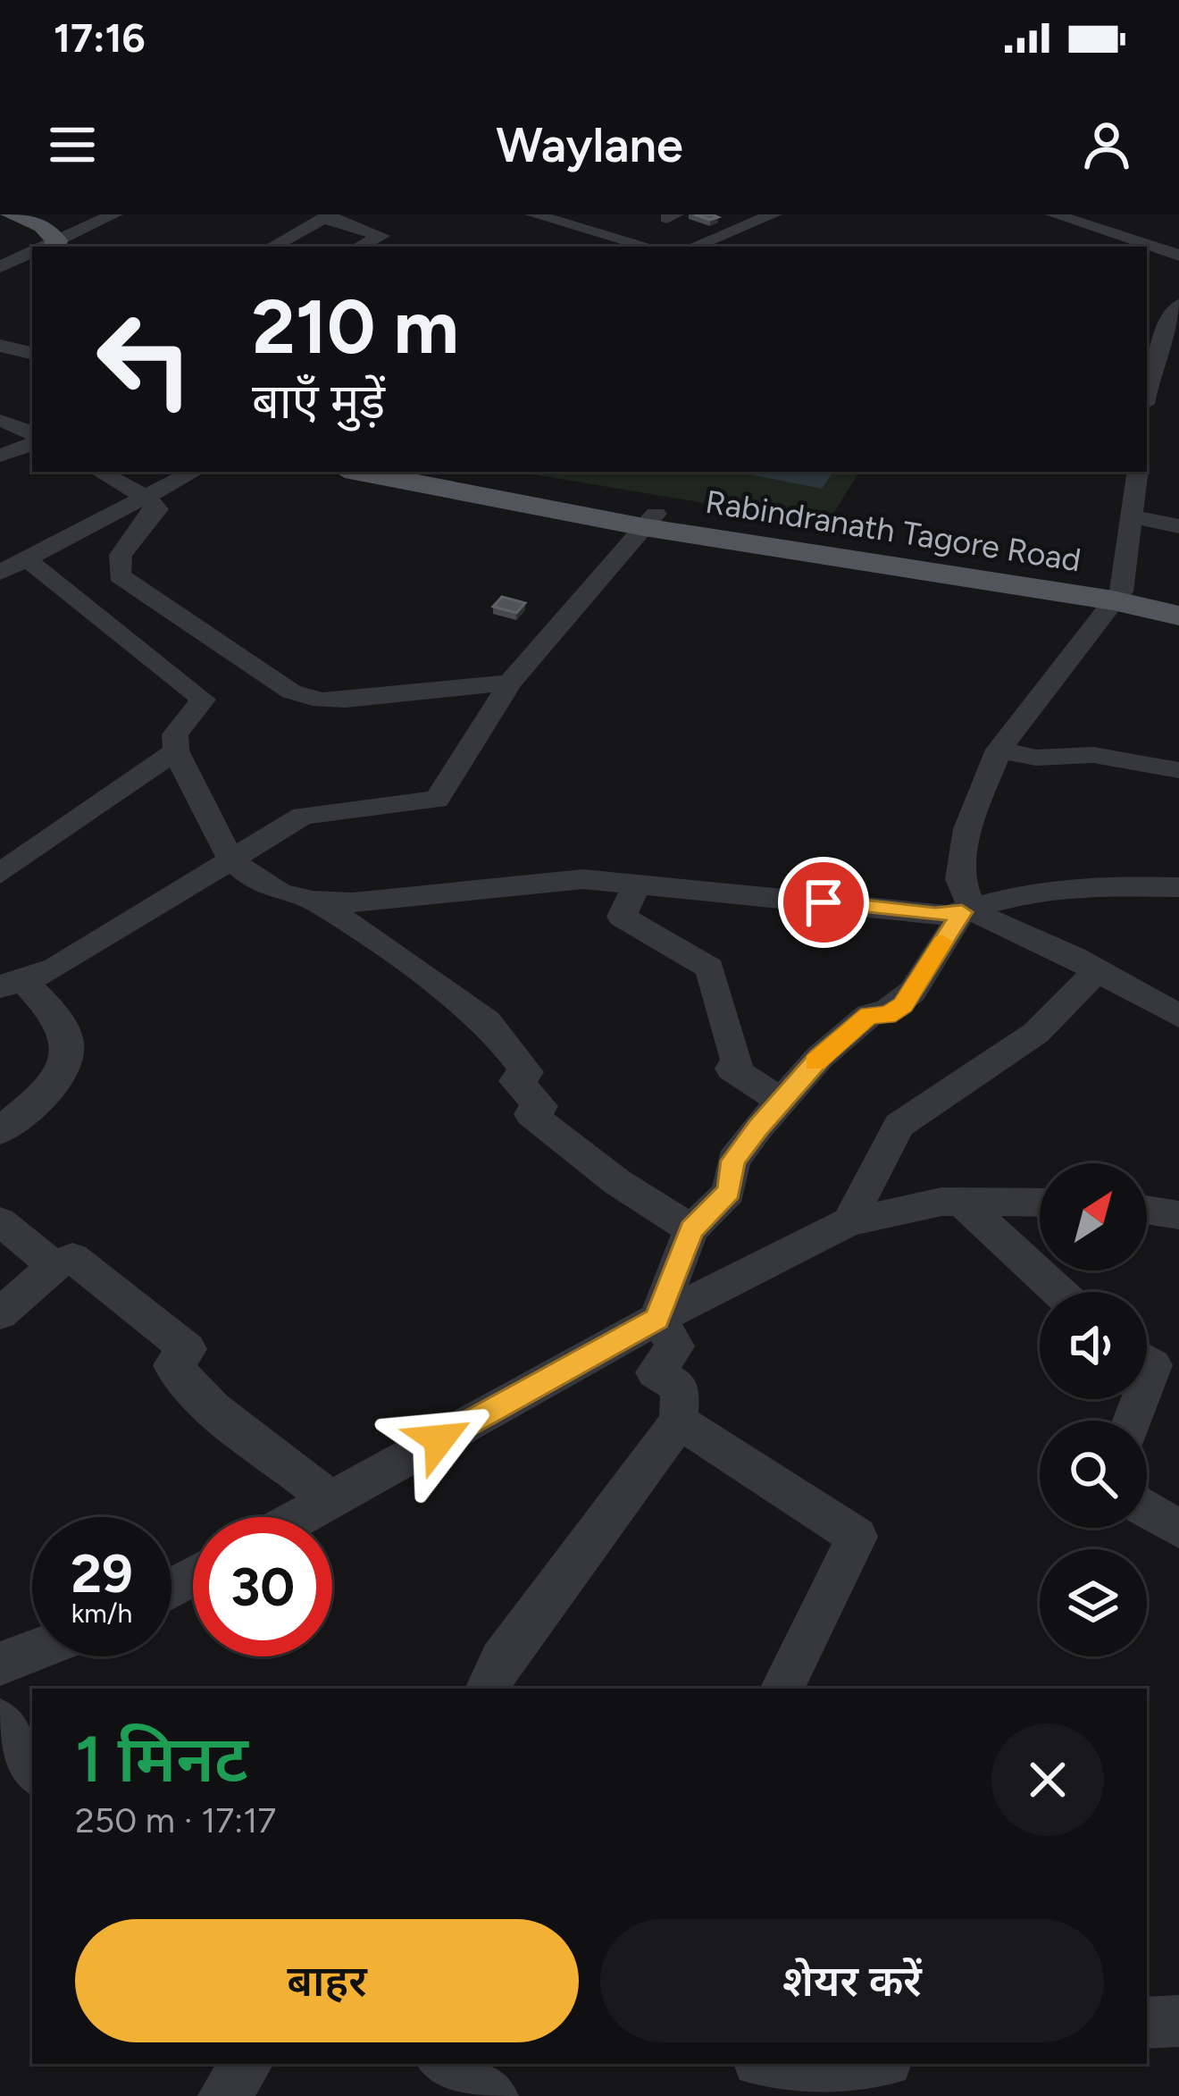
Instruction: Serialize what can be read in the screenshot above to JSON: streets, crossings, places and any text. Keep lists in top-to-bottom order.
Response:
{
  "streets": {
    "main road": ["Rabindranath Tagore Road"]
  },
  "north": "top right",
  "page": {
    "status": "17:16",
    "header": "Waylane",
    "turn": ["210 m", "बाएँ मुड़ें"],
    "speed": "29 km/h",
    "limit": "30",
    "heading": ["1 मिनट", "250 m · 17:17"],
    "buttons": ["बाहर", "शेयर करें"]
  }
}
